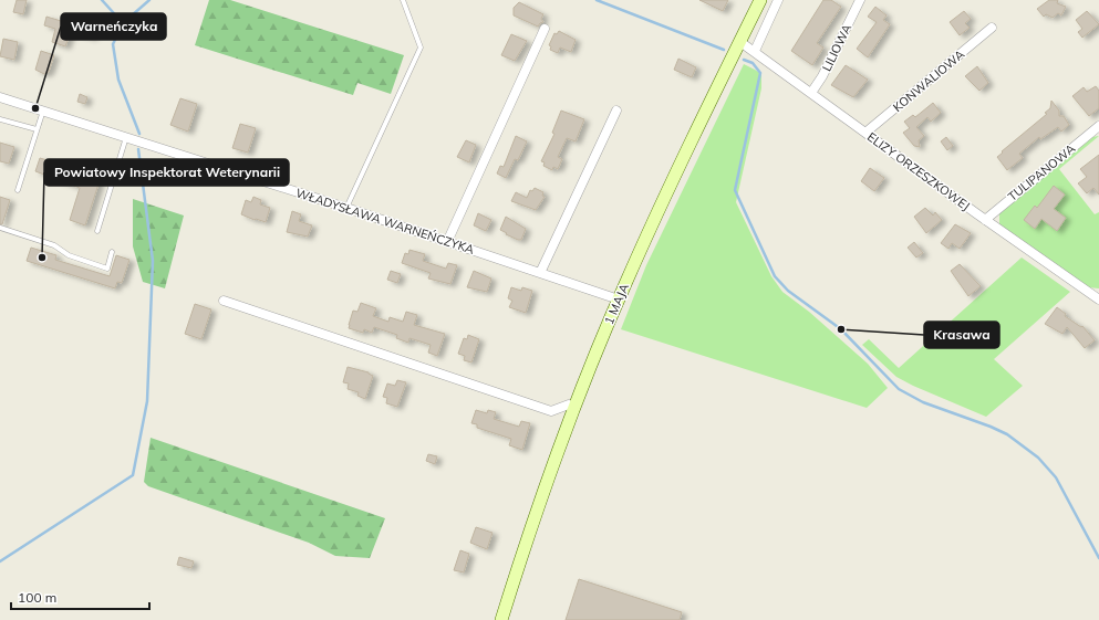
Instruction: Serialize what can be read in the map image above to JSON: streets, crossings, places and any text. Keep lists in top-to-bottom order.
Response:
{
  "streets": {
    "main road": ["1 MAJA"],
    "street": [
      "LILIOWA",
      "KONWALIOWA",
      "ELIZY ORZESZKOWEJ",
      "TULIPANOWA",
      "WŁADYSŁAWA WARNEŃCZYKA"
    ]
  },
  "crossings": [
    ["LILIOWA", "ELIZY ORZESZKOWEJ"],
    ["KONWALIOWA", "ELIZY ORZESZKOWEJ"],
    ["ELIZY ORZESZKOWEJ", "TULIPANOWA"],
    ["ELIZY ORZESZKOWEJ", "1 MAJA"],
    ["WŁADYSŁAWA WARNEŃCZYKA", "1 MAJA"]
  ],
  "places": ["Warneńczyka", "Powiatowy Inspektorat Weterynarii", "Krasawa"],
  "scale_bar": "100 m"
}
